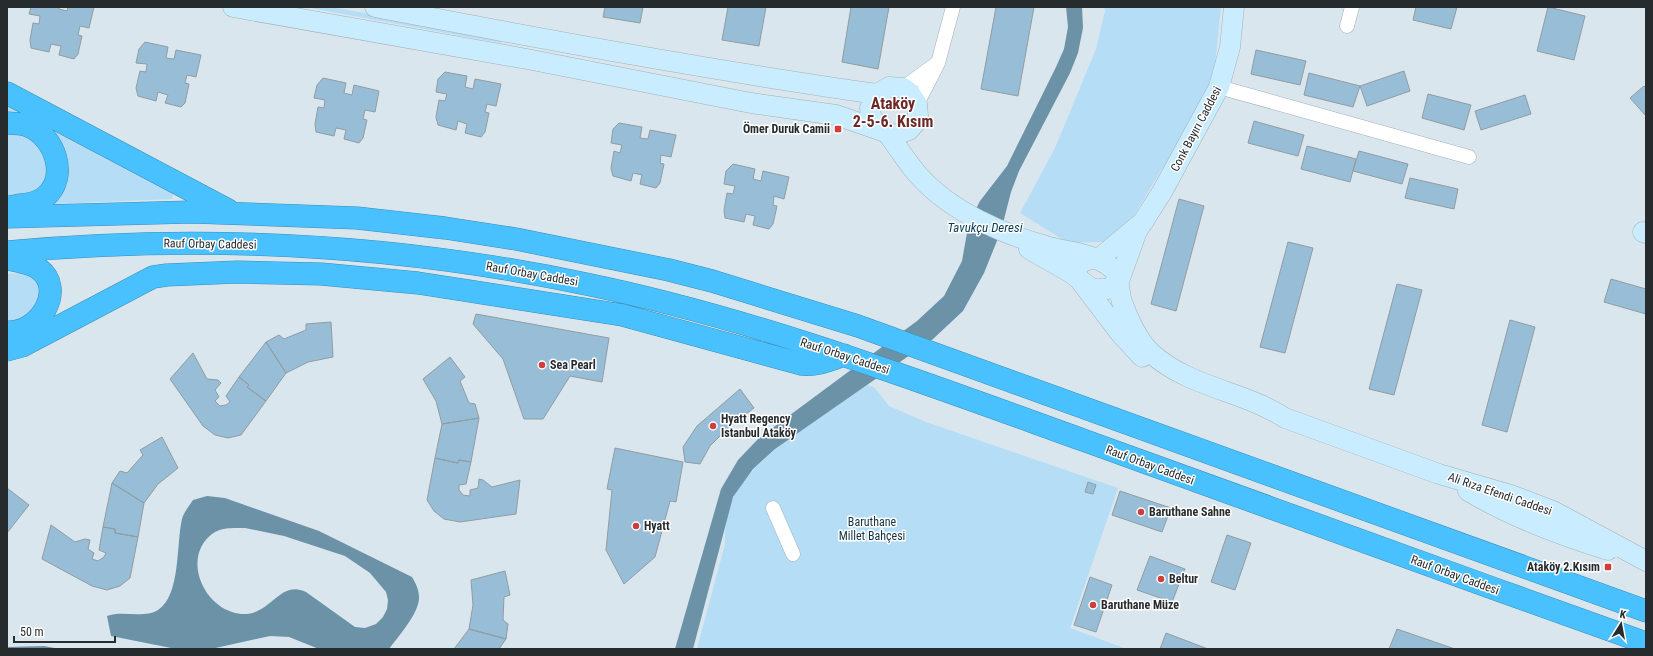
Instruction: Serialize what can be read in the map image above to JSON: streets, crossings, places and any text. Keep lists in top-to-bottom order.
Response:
{
  "streets": {
    "highway": ["Rauf Orbay Caddesi"],
    "street": ["Conk Bayırı Caddesi", "Ali Rıza Efendi Caddesi"]
  },
  "districts": ["Ataköy 2-5-6. Kısım"],
  "water": ["Tavukçu Deresi"],
  "parks": ["Baruthane Millet Bahçesi"],
  "places": {
    "transit": ["Ömer Duruk Camii", "Ataköy 2.Kısım"],
    "other": [
      "Sea Pearl",
      "Hyatt Regency Istanbul Ataköy",
      "Baruthane Sahne",
      "Hyatt",
      "Beltur",
      "Baruthane Müze"
    ]
  },
  "scale_bar": "50 m",
  "north": "top"
}
